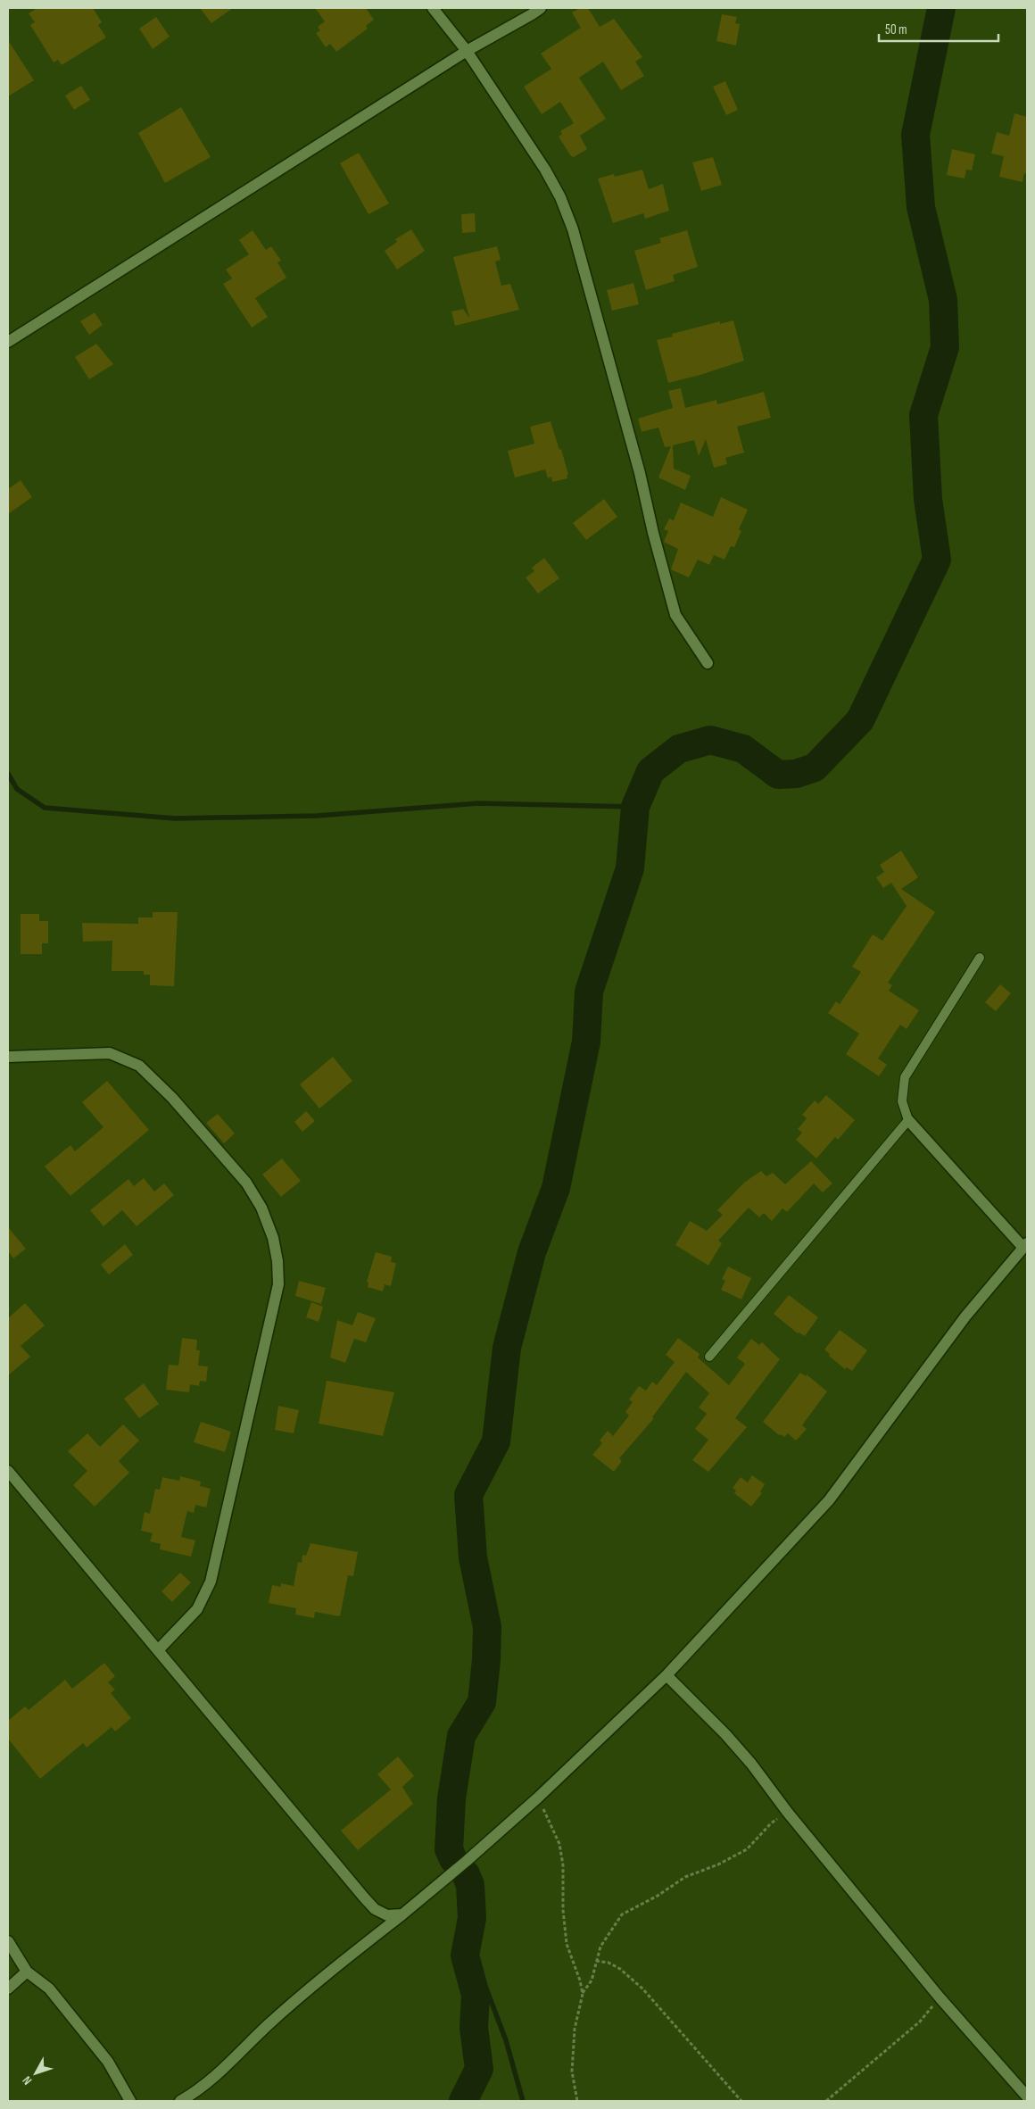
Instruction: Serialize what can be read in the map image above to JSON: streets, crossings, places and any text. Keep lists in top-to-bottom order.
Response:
{
  "scale_bar": "50 m",
  "north": "bottom left"
}
